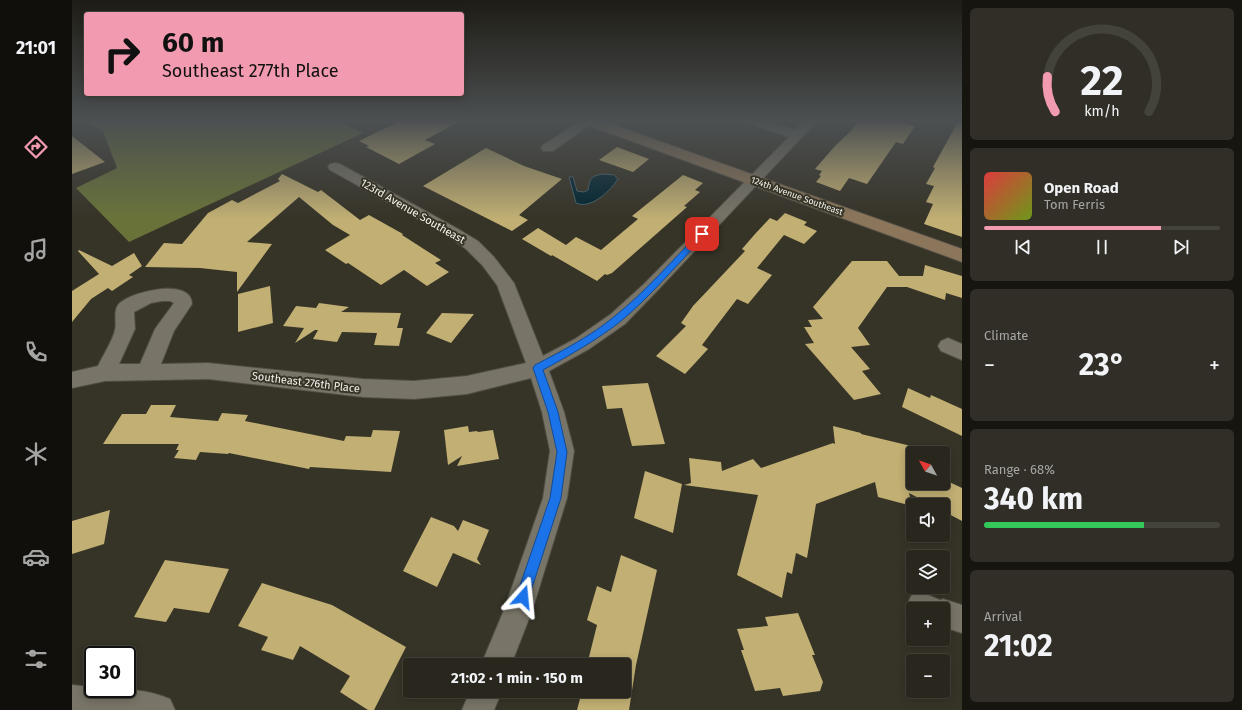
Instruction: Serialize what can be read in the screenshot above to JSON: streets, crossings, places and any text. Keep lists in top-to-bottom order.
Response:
{
  "streets": {
    "street": ["124th Avenue Southeast", "123rd Avenue Southeast", "Southeast 276th Place"]
  },
  "crossings": [
    ["124th Avenue Southeast", "Southeast 276th Place"],
    ["123rd Avenue Southeast", "Southeast 276th Place"]
  ],
  "north": "top left",
  "page": {
    "tabs": "21:01",
    "turn": ["60 m", "Southeast 277th Place"],
    "song": ["Open Road", "Tom Ferris"],
    "tile": [
      "Climate",
      ["Range · 68%", "340 km"],
      ["Arrival", "21:02"]
    ],
    "heat": ["−", "23°", "+"],
    "map_buttons": ["+", "−"],
    "limit": "30",
    "trip": "21:02 · 1 min · 150 m",
    "gauge": ["22", "km/h"]
  }
}
